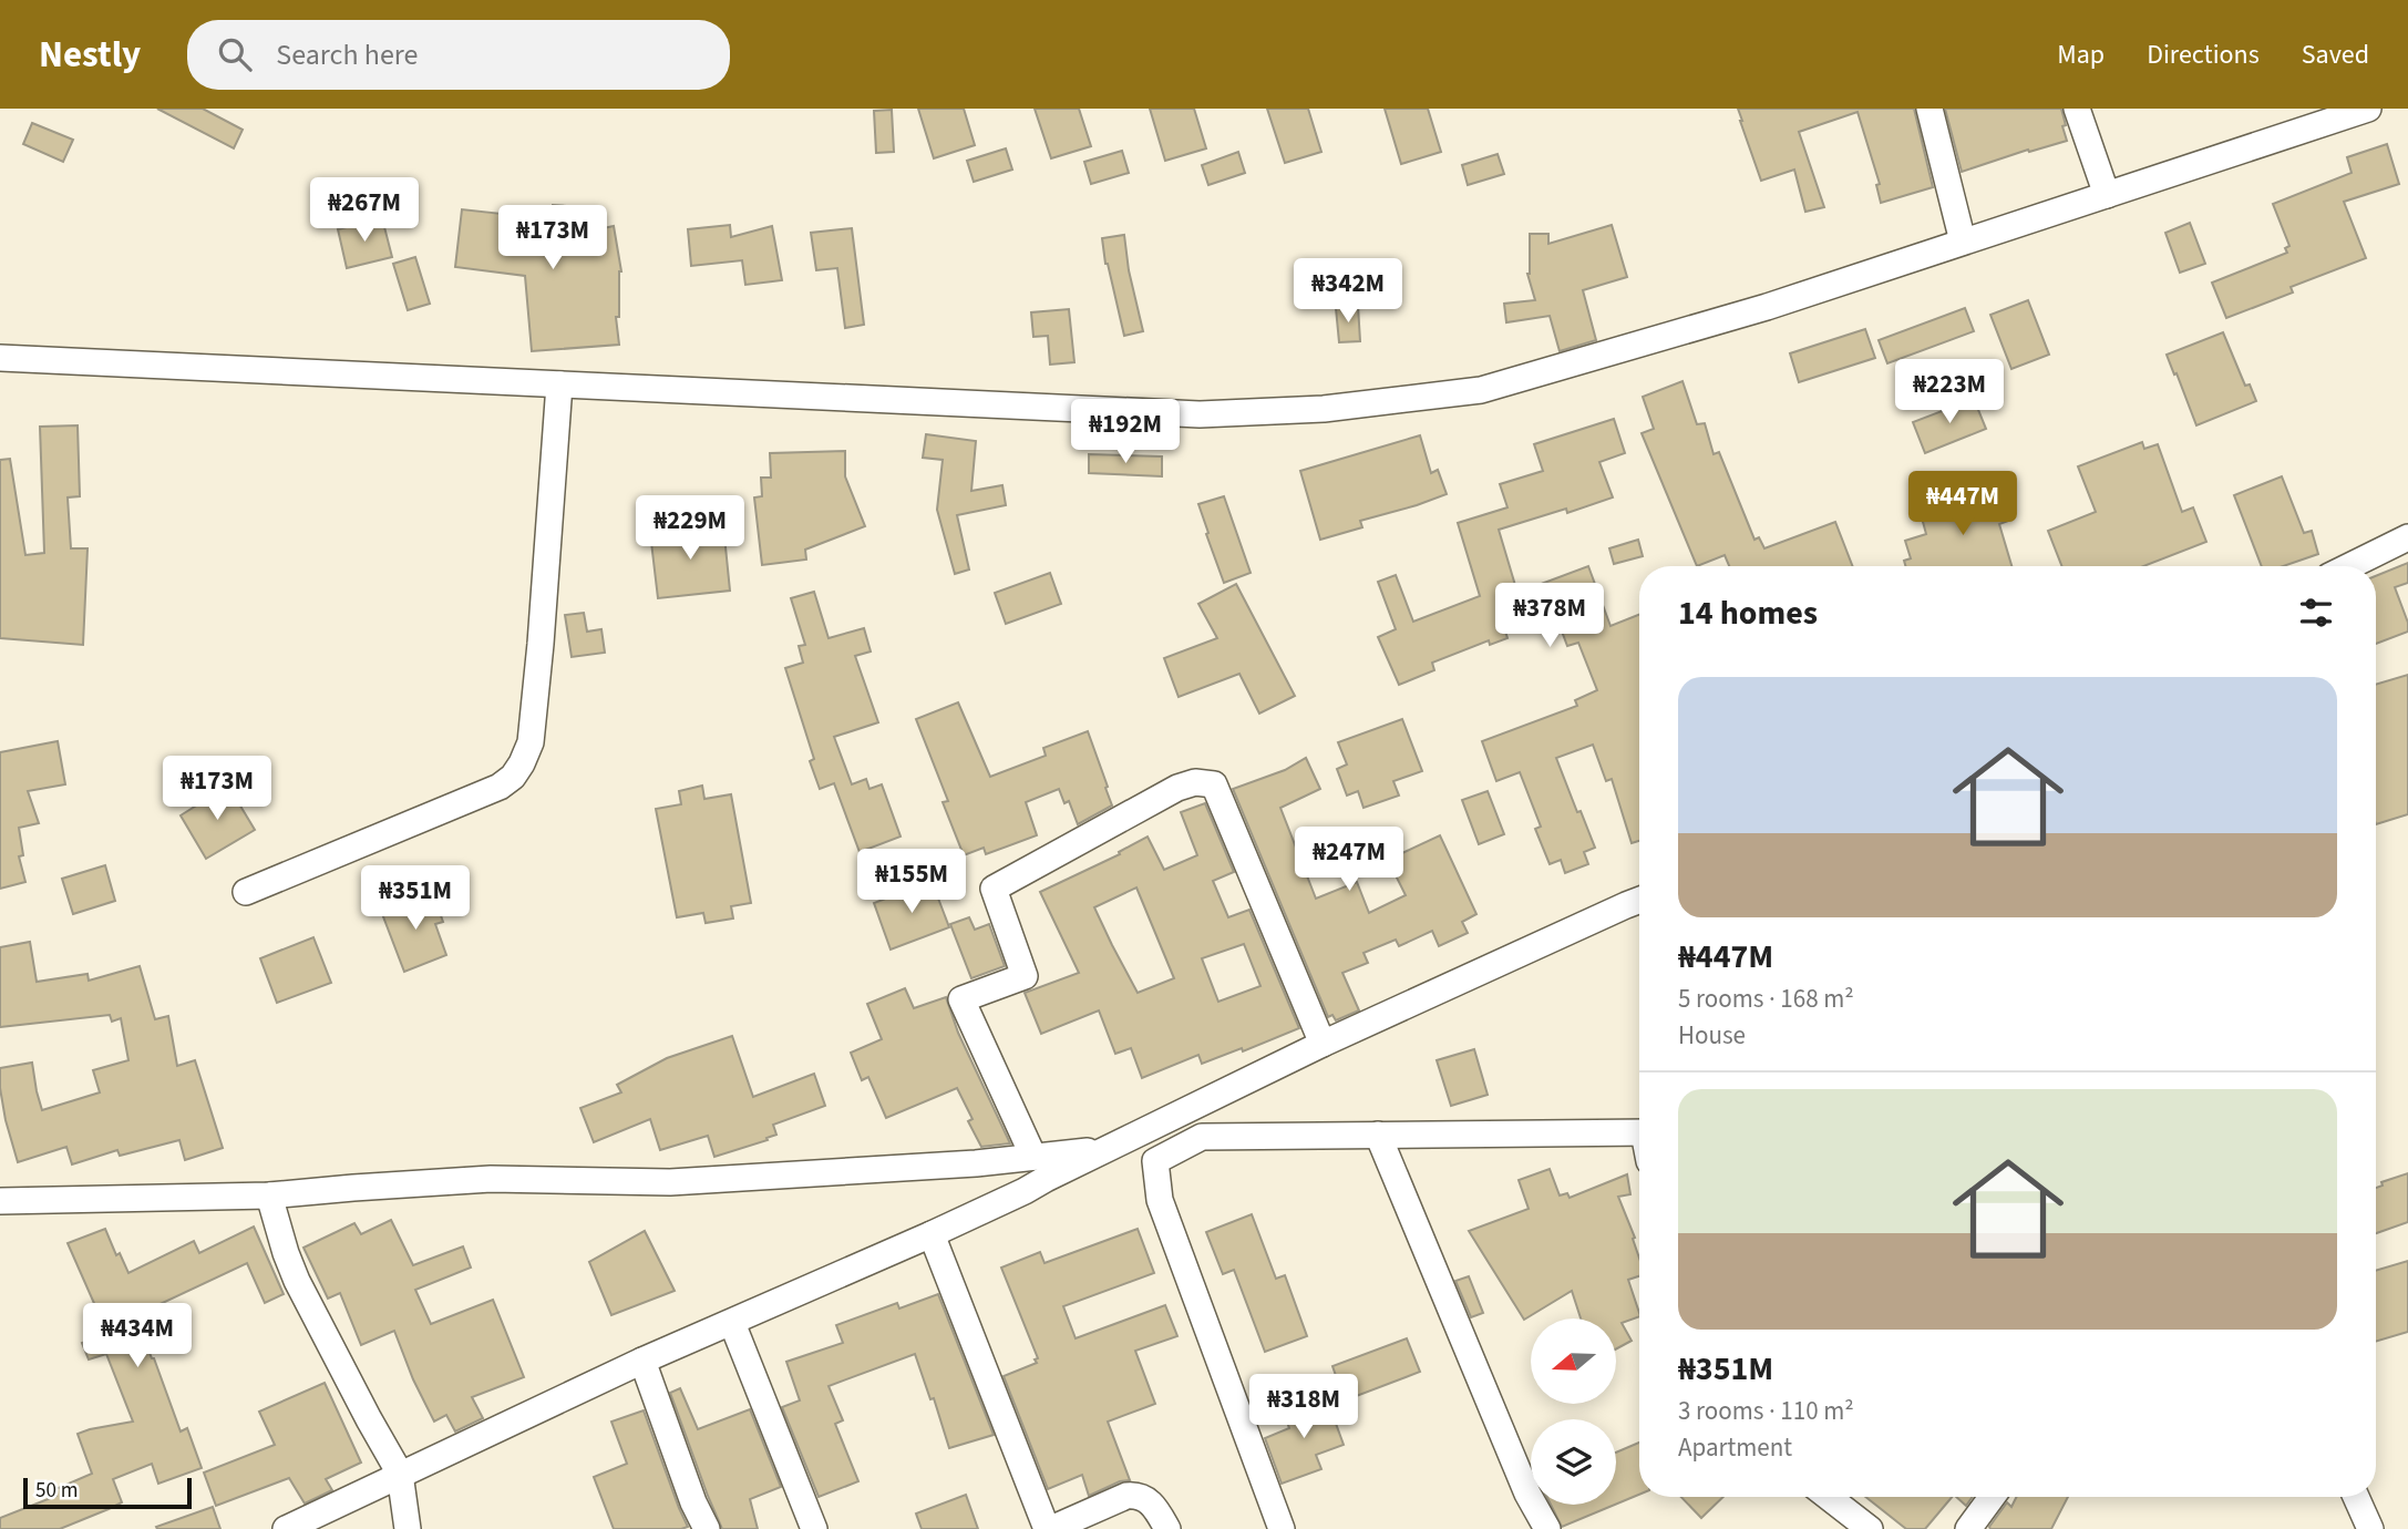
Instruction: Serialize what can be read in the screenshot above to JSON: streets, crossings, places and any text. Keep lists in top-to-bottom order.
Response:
{
  "scale_bar": "50 m",
  "north": "left",
  "page": {
    "header": "Nestly",
    "search": "Search here",
    "nav": ["Map", "Directions", "Saved"],
    "price": [
      "₦267M",
      "₦173M",
      "₦342M",
      "₦223M",
      "₦192M",
      "₦447M",
      "₦229M",
      "₦378M",
      "₦173M",
      "₦247M",
      "₦155M",
      "₦351M",
      "₦434M",
      "₦318M"
    ],
    "heading": "14 homes",
    "list": [
      {
        "name": "₦447M",
        "note": "5 rooms · 168 m² · House"
      },
      {
        "name": "₦351M",
        "note": "3 rooms · 110 m² · Apartment"
      }
    ],
    "scale": "50 m"
  }
}
